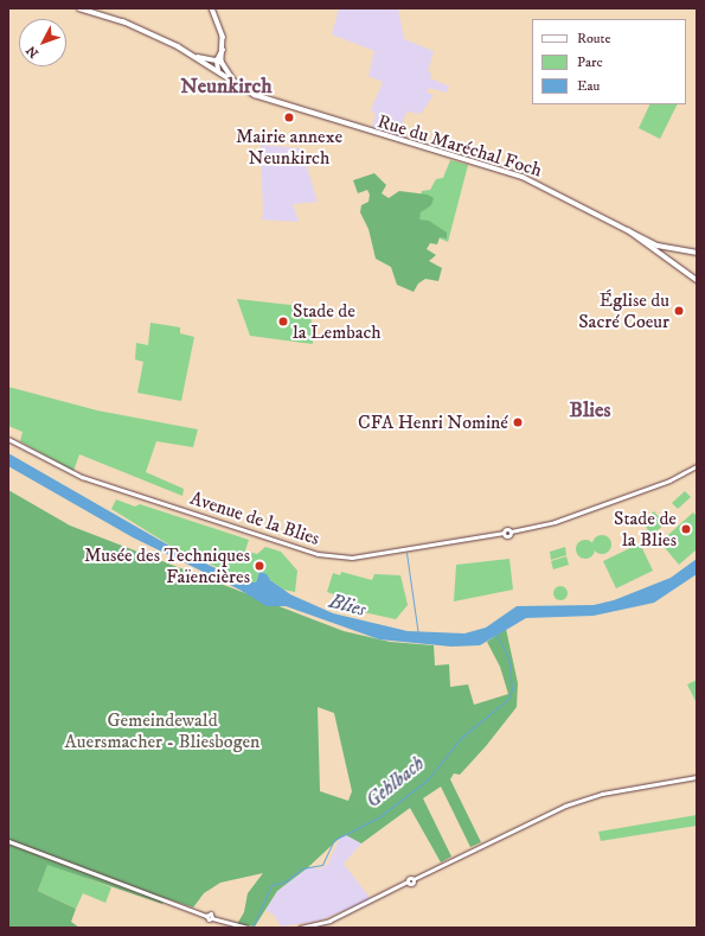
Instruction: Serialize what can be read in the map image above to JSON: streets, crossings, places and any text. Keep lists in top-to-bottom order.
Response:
{
  "streets": {
    "main road": ["Rue du Maréchal Foch", "Avenue de la Blies"]
  },
  "districts": ["Neunkirch", "Blies"],
  "water": ["Blies", "Gehlbach"],
  "parks": ["Gemeindewald Auersmacher - Bliesbogen"],
  "places": [
    "Mairie annexe Neunkirch",
    "Église du Sacré Coeur",
    "Stade de la Lembach",
    "CFA Henri Nominé",
    "Stade de la Blies",
    "Musée des Techniques Faïencières"
  ],
  "legend": ["Route", "Parc", "Eau"],
  "north": "bottom left"
}
